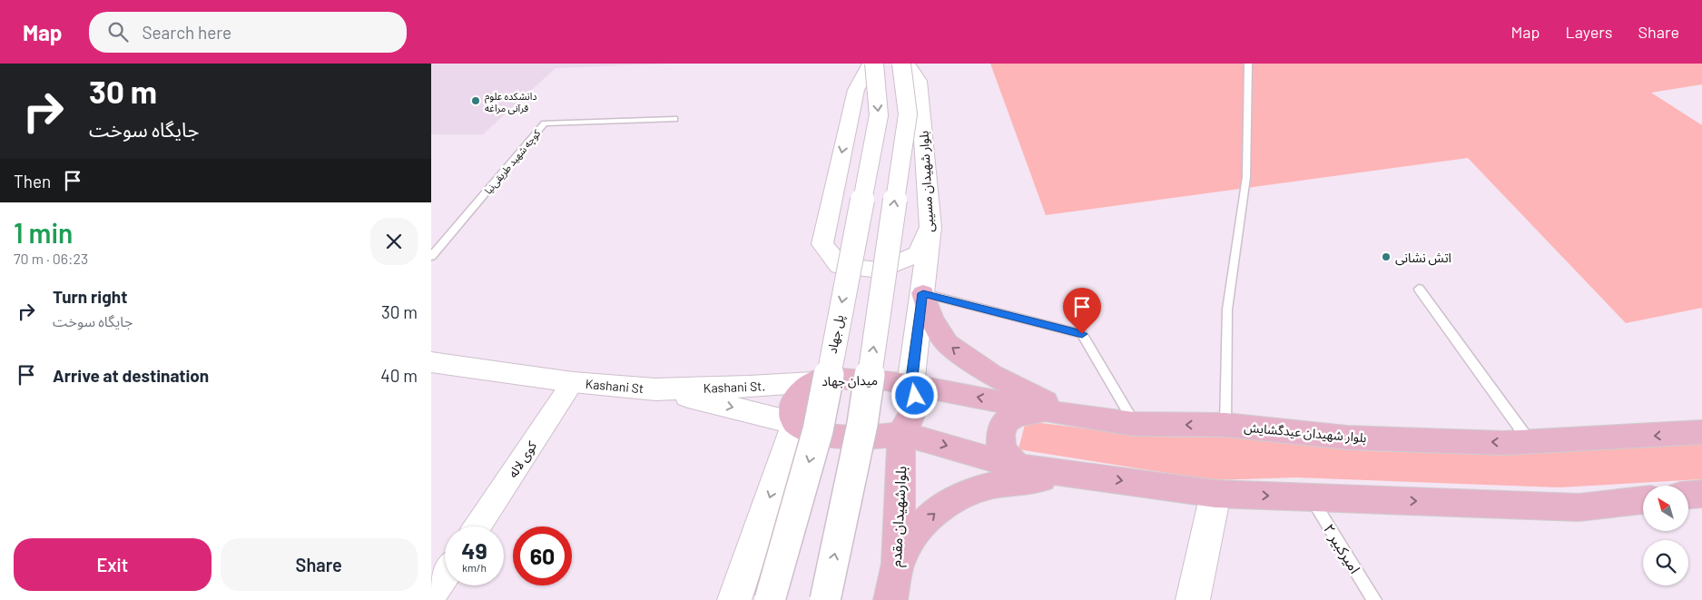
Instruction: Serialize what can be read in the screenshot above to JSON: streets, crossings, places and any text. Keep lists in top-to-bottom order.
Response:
{
  "streets": {
    "main road": [
      "بلوار شهیدان مسیبی",
      "پل جهاد",
      "میدان جهاد",
      "Kashani St",
      "Kashani St.",
      "بلوار شهیدان عیدگشایش",
      "بلوارشهیدان مقدم"
    ],
    "street": ["کوی لاله"],
    "lane": ["کوچه شهید طریقی‌نیا", "امیرکبیر ۲"]
  },
  "crossings": [
    ["بلوار شهیدان مسیبی", "میدان جهاد"],
    ["بلوار شهیدان مسیبی", "بلوار شهیدان عیدگشایش"],
    ["میدان جهاد", "Kashani St"],
    ["میدان جهاد", "Kashani St."],
    ["میدان جهاد", "بلوار شهیدان عیدگشایش"],
    ["Kashani St", "Kashani St."],
    ["Kashani St", "کوی لاله"]
  ],
  "one_way": ["Kashani St"],
  "places": ["دانشکده علوم قرآنی مراغه", "اتش نشانی"],
  "north": "top left",
  "page": {
    "header": "Map",
    "search": "Search here",
    "nav": ["Map", "Layers", "Share"],
    "turn": ["30 m", "جایگاه سوخت"],
    "then": "Then",
    "heading": ["1 min", "70 m · 06:23"],
    "list": [
      {
        "name": "Turn right",
        "note": "جایگاه سوخت",
        "value": "30 m"
      },
      {
        "name": "Arrive at destination",
        "value": "40 m"
      }
    ],
    "speed": "49 km/h",
    "limit": "60",
    "buttons": ["Exit", "Share"]
  }
}
